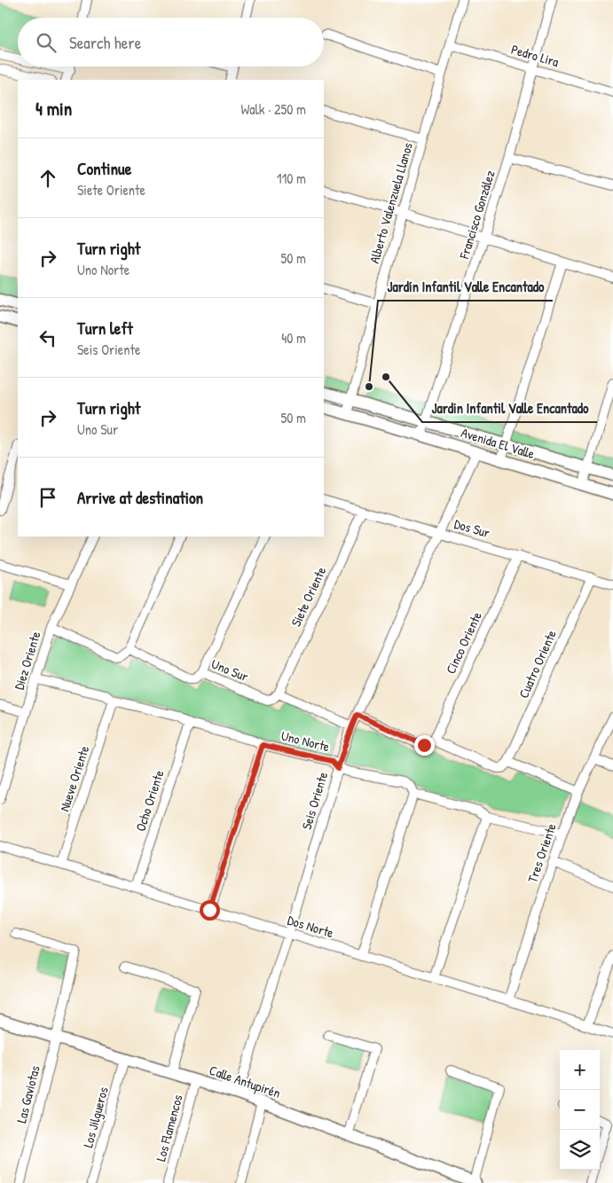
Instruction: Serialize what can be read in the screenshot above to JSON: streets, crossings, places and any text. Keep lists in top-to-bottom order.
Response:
{
  "streets": {
    "street": [
      "Pedro Lira",
      "Alberto Valenzuela Llanos",
      "Francisco González",
      "Avenida El Valle",
      "Dos Sur",
      "Siete Oriente",
      "Cinco Oriente",
      "Diez Oriente",
      "Cuatro Oriente",
      "Uno Sur",
      "Uno Norte",
      "Nueve Oriente",
      "Ocho Oriente",
      "Seis Oriente",
      "Tres Oriente",
      "Dos Norte",
      "Calle Antupirén",
      "Las Gaviotas",
      "Los Jilgueros",
      "Los Flamencos"
    ]
  },
  "crossings": [
    ["Pedro Lira", "Alberto Valenzuela Llanos"],
    ["Pedro Lira", "Francisco González"],
    ["Alberto Valenzuela Llanos", "Avenida El Valle"],
    ["Francisco González", "Avenida El Valle"],
    ["Avenida El Valle", "Seis Oriente"],
    ["Dos Sur", "Siete Oriente"],
    ["Dos Sur", "Cinco Oriente"],
    ["Dos Sur", "Cuatro Oriente"],
    ["Dos Sur", "Seis Oriente"],
    ["Siete Oriente", "Uno Sur"],
    ["Diez Oriente", "Uno Norte"],
    ["Uno Norte", "Nueve Oriente"],
    ["Uno Norte", "Ocho Oriente"],
    ["Uno Norte", "Seis Oriente"],
    ["Uno Norte", "Tres Oriente"],
    ["Nueve Oriente", "Dos Norte"],
    ["Ocho Oriente", "Dos Norte"],
    ["Seis Oriente", "Dos Norte"],
    ["Seis Oriente", "Calle Antupirén"],
    ["Tres Oriente", "Dos Norte"],
    ["Calle Antupirén", "Las Gaviotas"],
    ["Calle Antupirén", "Los Jilgueros"],
    ["Calle Antupirén", "Los Flamencos"]
  ],
  "places": ["Jardin Infantil Valle Encantado", "Jardín Infantil Valle Encantado"],
  "page": {
    "search": "Search here",
    "heading": ["4 min", "Walk · 250 m"],
    "list": [
      ["Continue", "Siete Oriente", "110 m"],
      ["Turn right", "Uno Norte", "50 m"],
      ["Turn left", "Seis Oriente", "40 m"],
      ["Turn right", "Uno Sur", "50 m"],
      "Arrive at destination"
    ],
    "map_buttons": ["+", "−"]
  }
}
